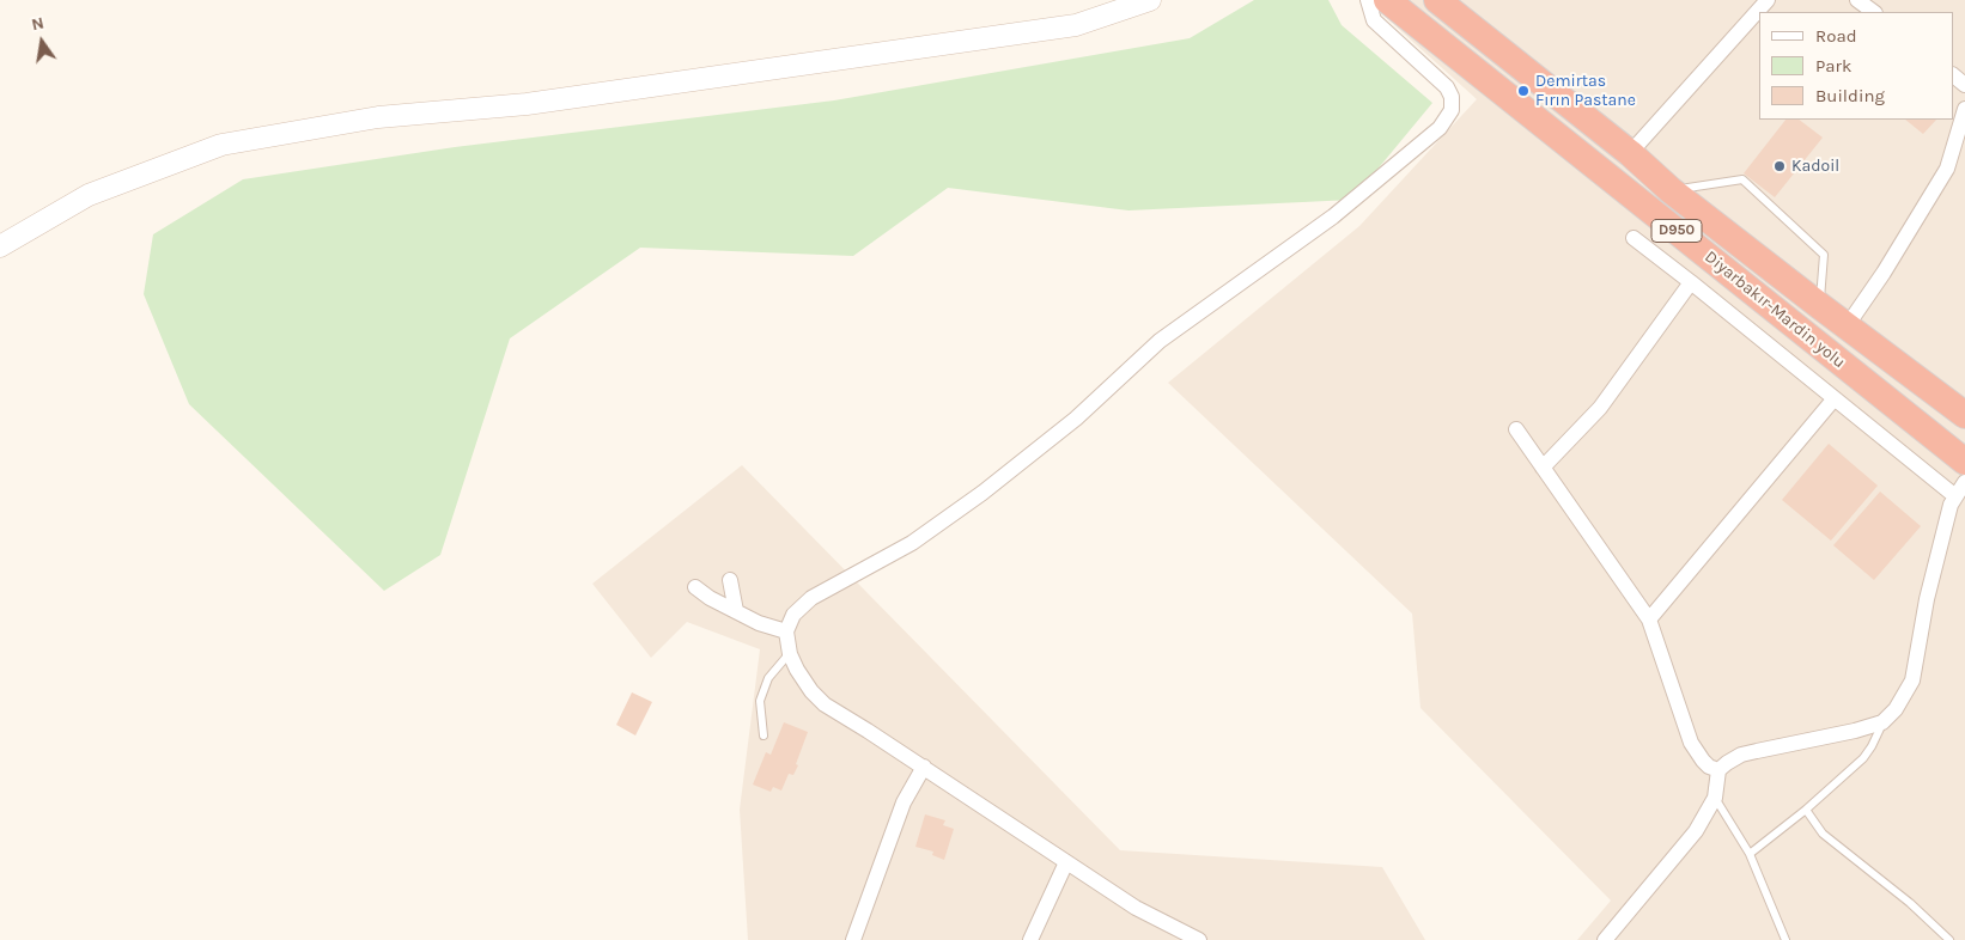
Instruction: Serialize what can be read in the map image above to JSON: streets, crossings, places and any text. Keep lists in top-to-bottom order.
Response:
{
  "streets": {
    "highway": ["D950", "Diyarbakır-Mardin yolu"]
  },
  "places": ["Demirtas Fırın Pastane", "Kadoil"],
  "legend": ["Road", "Park", "Building"],
  "north": "top"
}
